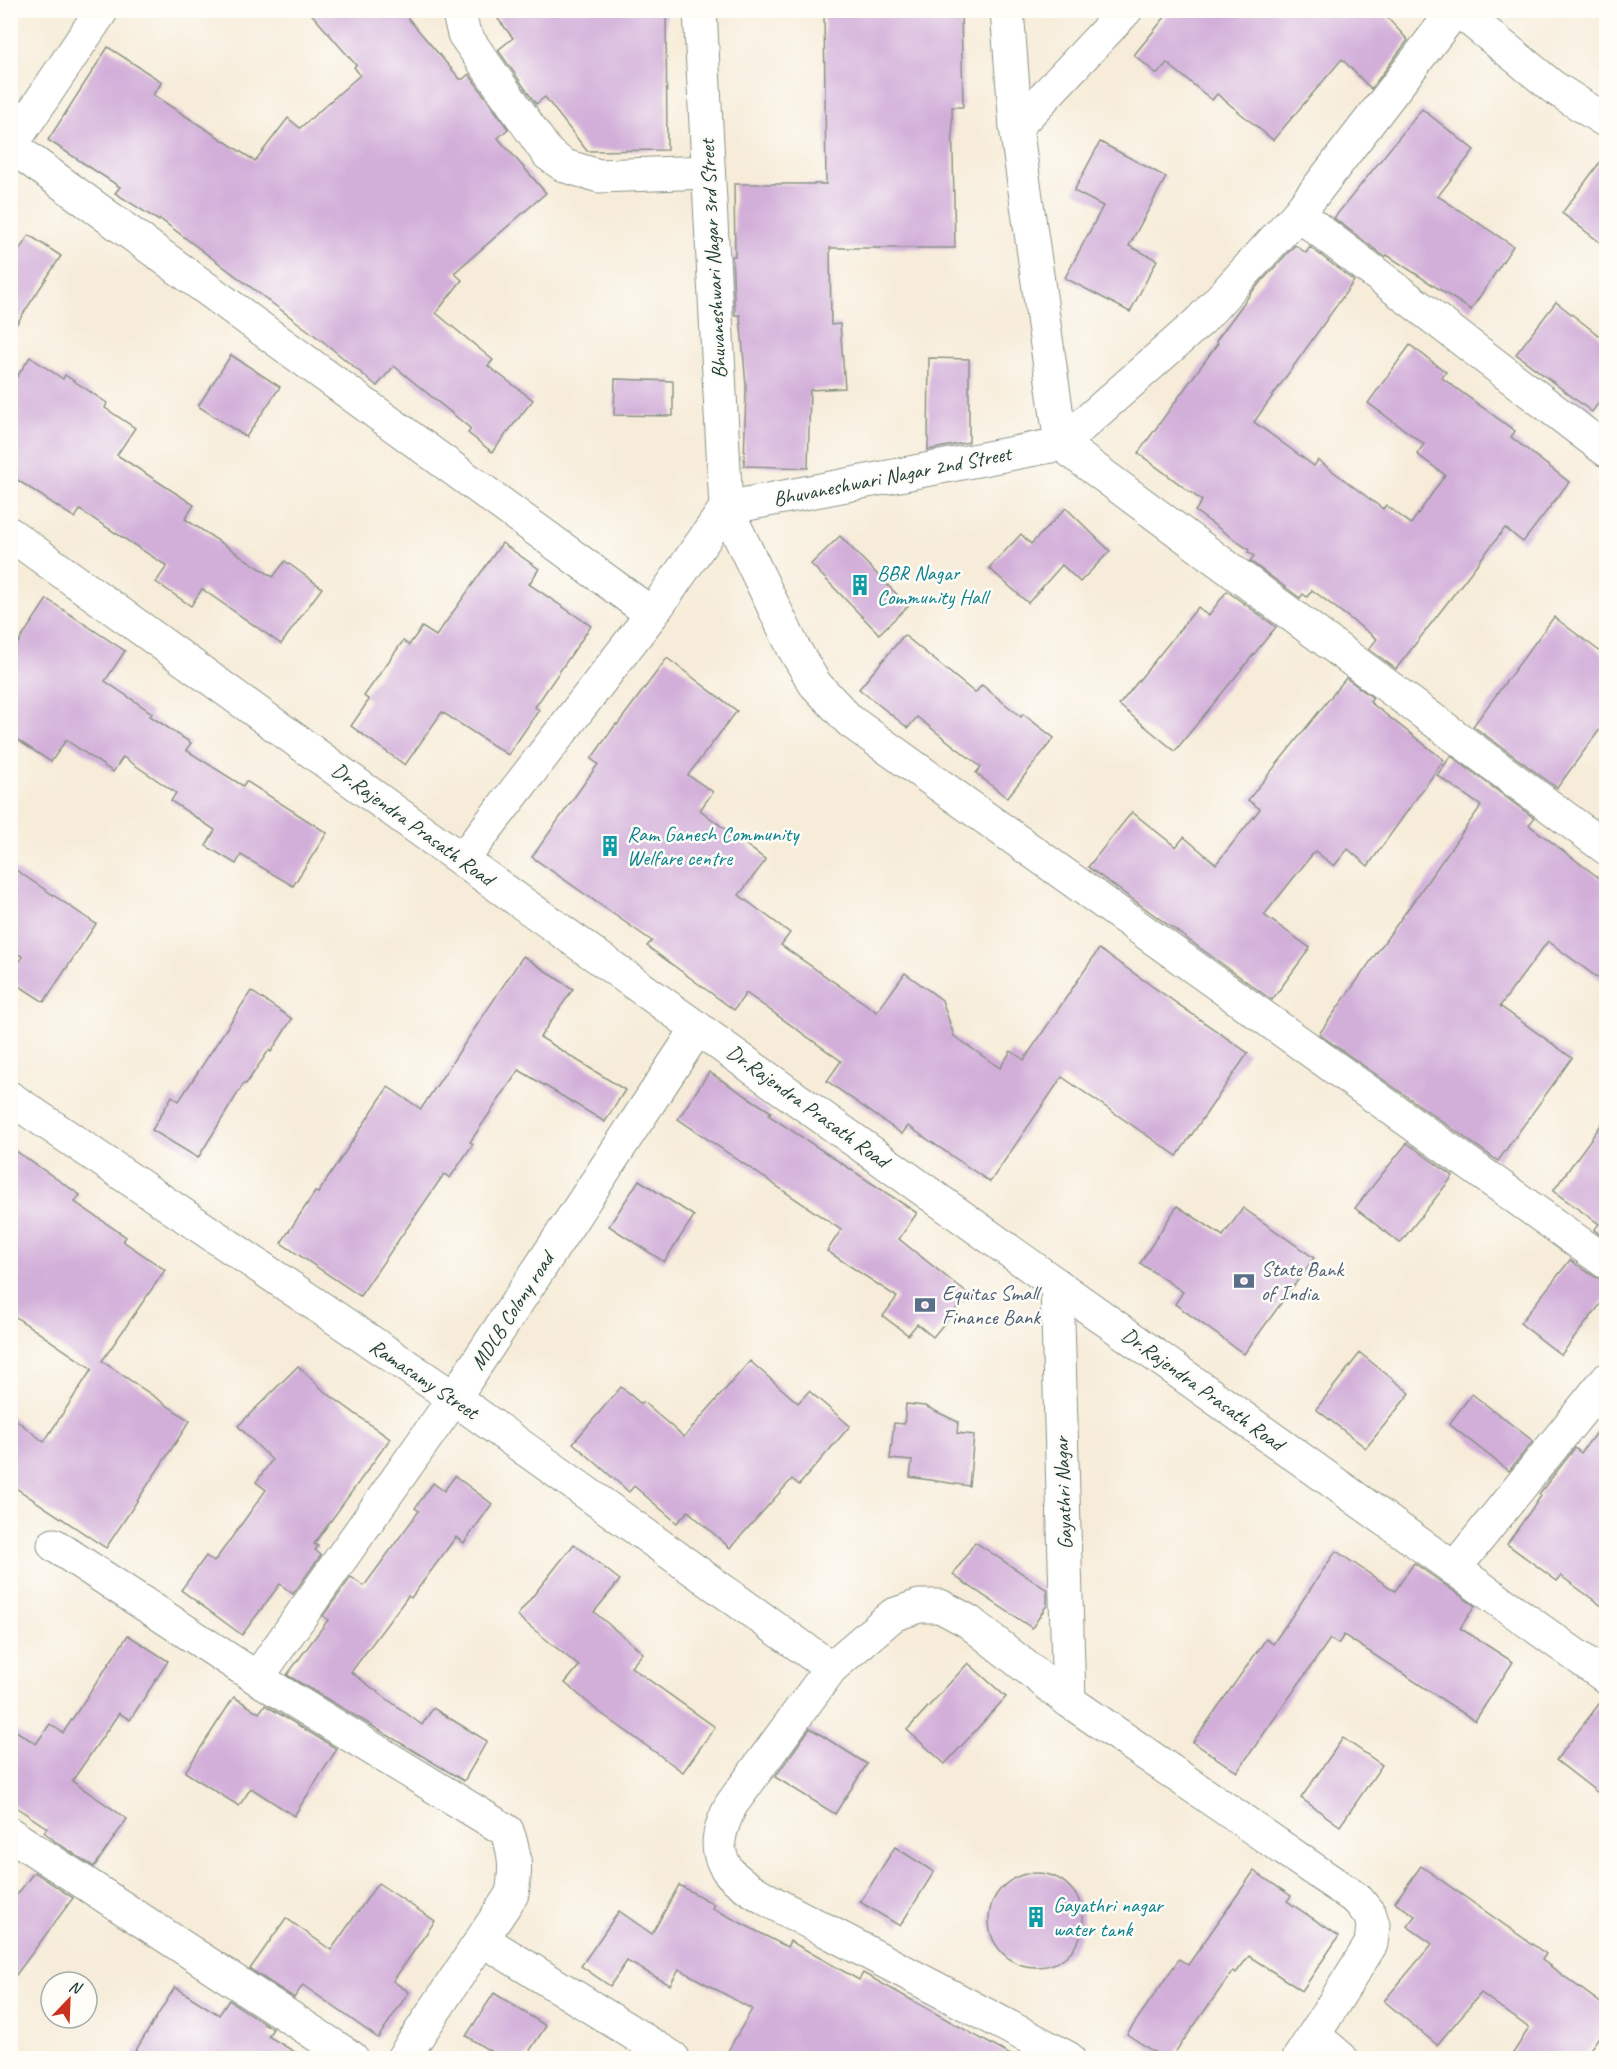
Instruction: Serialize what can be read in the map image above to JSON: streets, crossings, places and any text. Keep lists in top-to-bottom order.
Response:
{
  "streets": {
    "street": [
      "Bhuvaneshwari Nagar 3rd Street",
      "Bhuvaneshwari Nagar 2nd Street",
      "Dr.Rajendra Prasath Road",
      "MDLB Colony road",
      "Ramasamy Street",
      "Gayathri Nagar"
    ]
  },
  "crossings": [
    ["Bhuvaneshwari Nagar 3rd Street", "Bhuvaneshwari Nagar 2nd Street"],
    ["Dr.Rajendra Prasath Road", "MDLB Colony road"],
    ["Dr.Rajendra Prasath Road", "Gayathri Nagar"],
    ["MDLB Colony road", "Ramasamy Street"]
  ],
  "places": {
    "building": ["BBR Nagar Community Hall", "Ram Ganesh Community Welfare centre", "Gayathri nagar water tank"],
    "bank": ["State Bank of India", "Equitas Small Finance Bank"]
  },
  "north": "top right"
}
